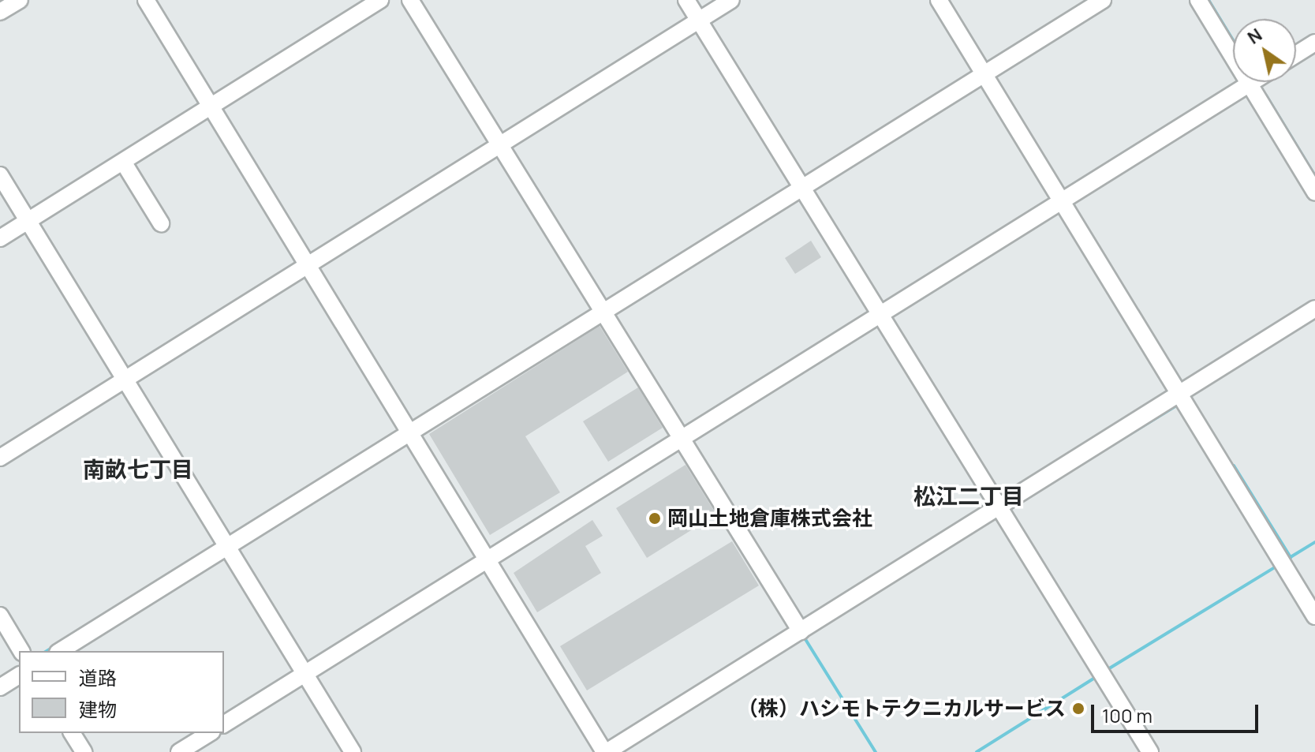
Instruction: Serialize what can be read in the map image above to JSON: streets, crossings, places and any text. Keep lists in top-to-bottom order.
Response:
{
  "districts": ["南畝七丁目", "松江二丁目"],
  "places": ["岡山土地倉庫株式会社", "（株）ハシモトテクニカルサービス"],
  "legend": ["道路", "建物"],
  "scale_bar": "100 m",
  "north": "top left"
}
